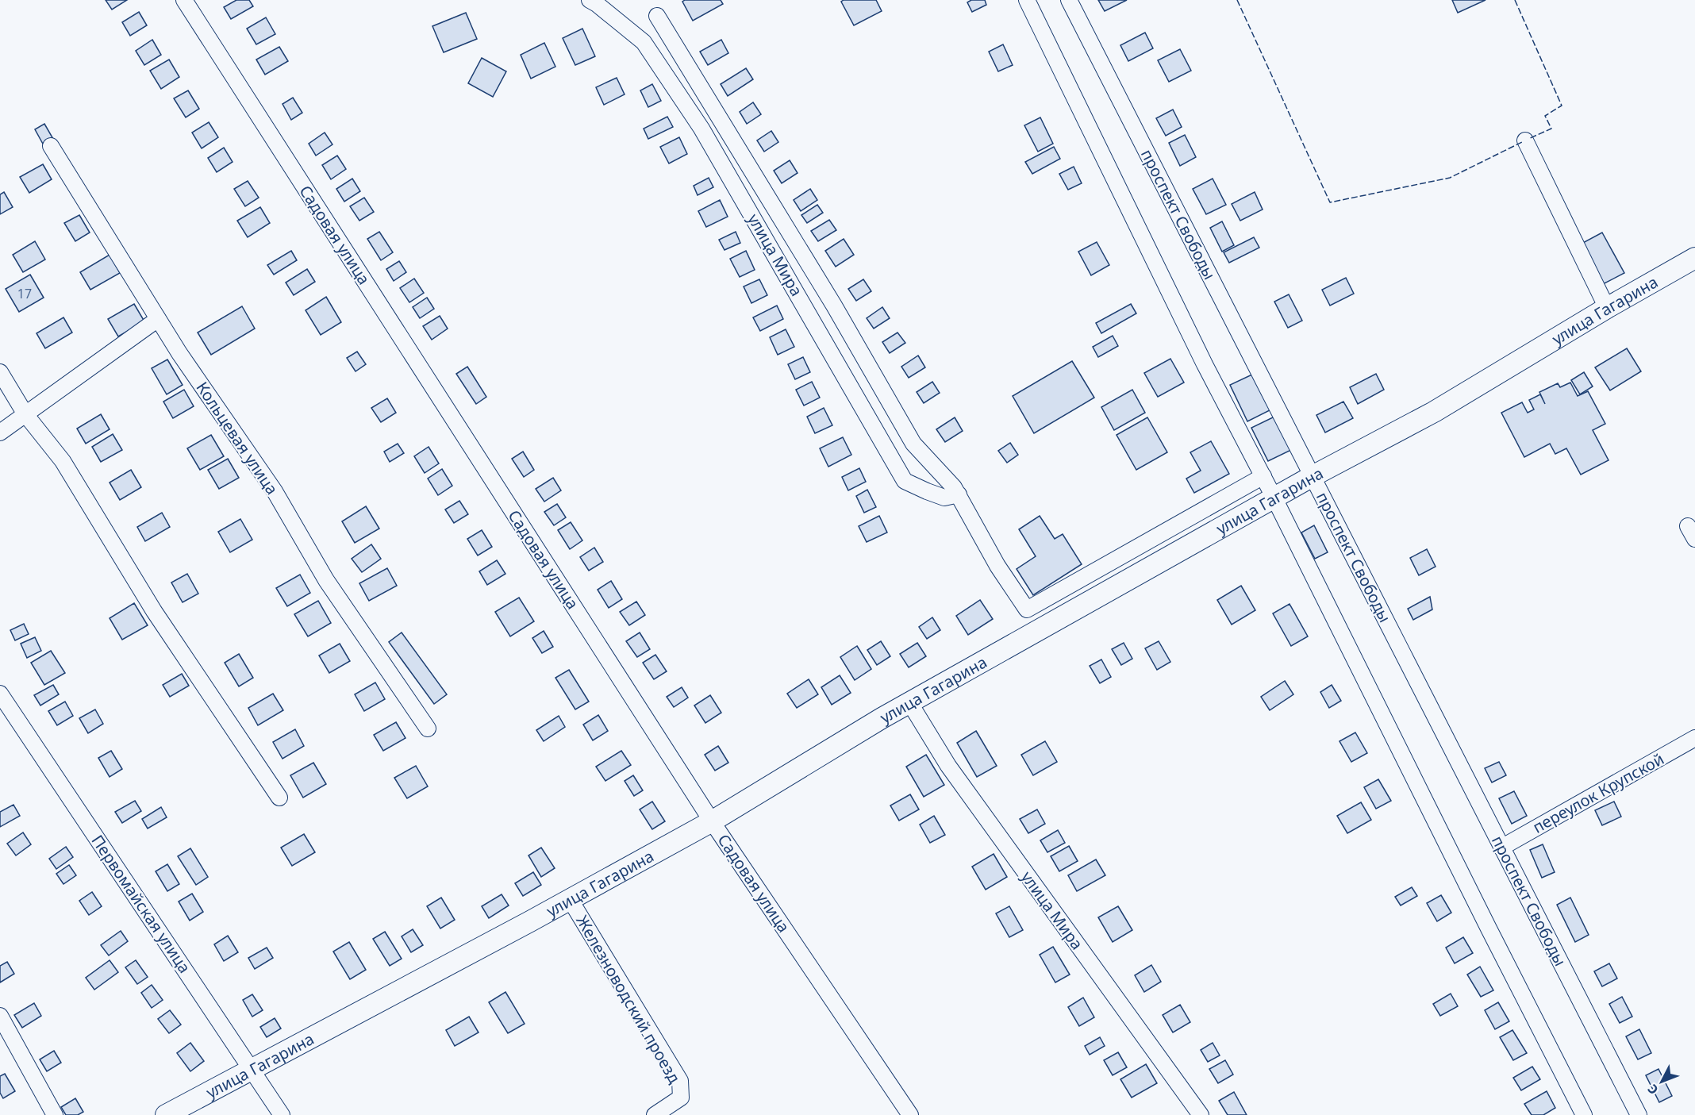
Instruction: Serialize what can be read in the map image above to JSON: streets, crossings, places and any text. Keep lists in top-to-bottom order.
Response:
{
  "streets": {
    "main road": ["улица Гагарина"],
    "street": [
      "проспект Свободы",
      "Садовая улица",
      "улица Мира",
      "Кольцевая улица",
      "переулок Крупской",
      "Первомайская улица",
      "Железноводский проезд"
    ]
  },
  "crossings": [
    ["проспект Свободы", "улица Гагарина"],
    ["проспект Свободы", "переулок Крупской"],
    ["Садовая улица", "улица Гагарина"],
    ["улица Мира", "улица Гагарина"],
    ["улица Гагарина", "Первомайская улица"],
    ["улица Гагарина", "Железноводский проезд"]
  ],
  "house_numbers": ["17"],
  "north": "bottom left"
}
